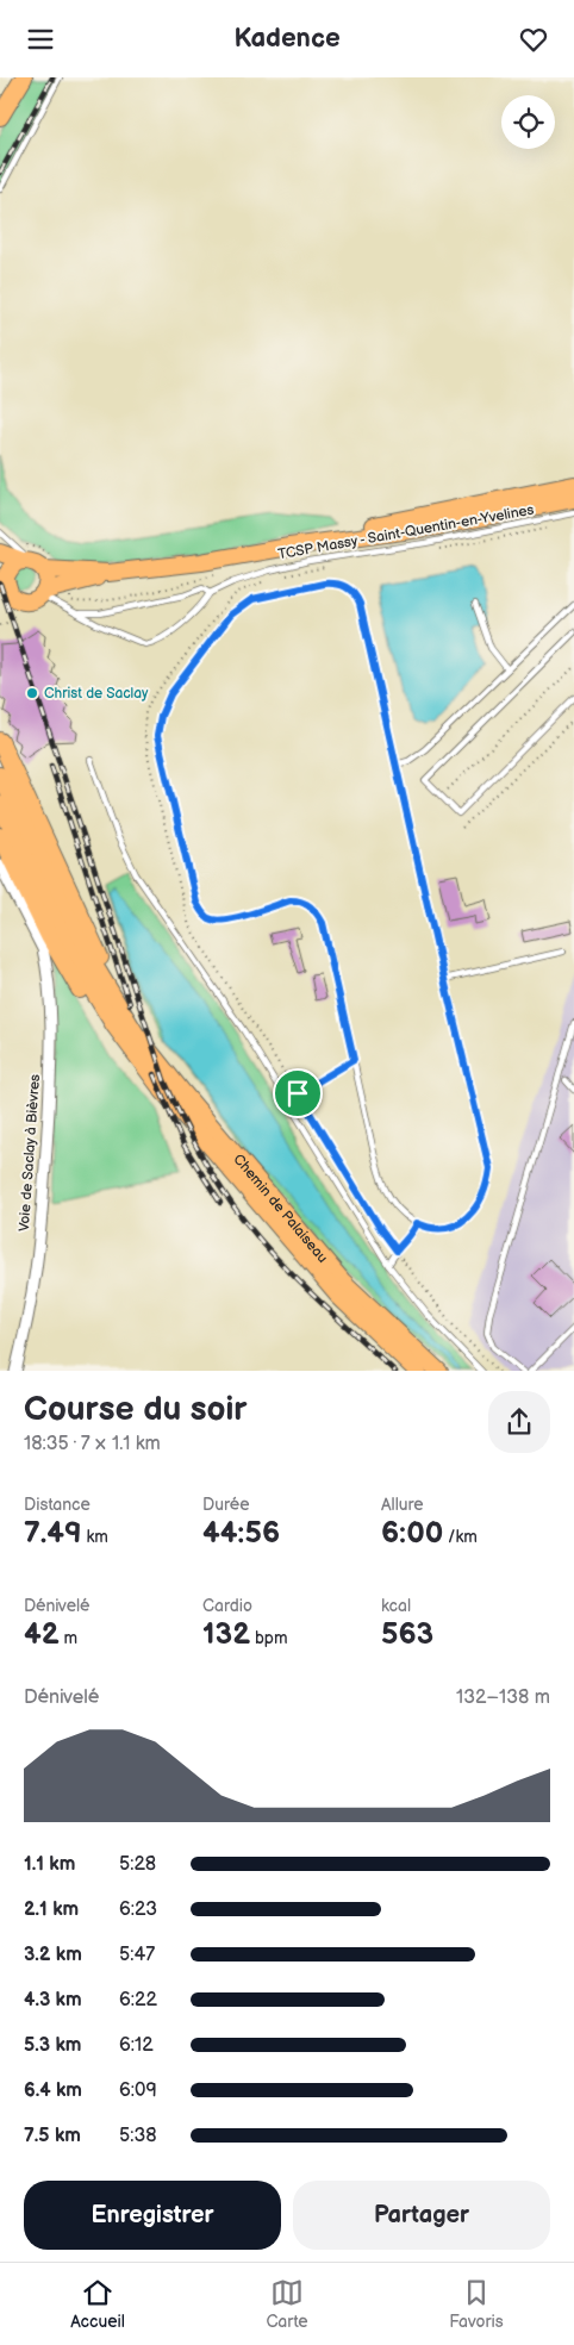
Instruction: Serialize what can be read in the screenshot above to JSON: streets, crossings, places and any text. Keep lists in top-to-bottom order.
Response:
{
  "streets": {
    "main road": ["Chemin de Palaiseau"],
    "street": ["Voie de Saclay à Bièvres"],
    "lane": ["TCSP Massy - Saint-Quentin-en-Yvelines"]
  },
  "places": ["Christ de Saclay"],
  "page": {
    "header": "Kadence",
    "heading": ["Course du soir", "18:35 · 7 × 1.1 km"],
    "stats": [
      ["Distance", "7.49 km"],
      ["Durée", "44:56"],
      ["Allure", "6:00 /km"],
      ["Dénivelé", "42 m"],
      ["Cardio", "132 bpm"],
      ["kcal", "563"]
    ],
    "chart": ["Dénivelé", "132–138 m"],
    "list": [
      {
        "name": "1.1 km",
        "note": "5:28"
      },
      {
        "name": "2.1 km",
        "note": "6:23"
      },
      {
        "name": "3.2 km",
        "note": "5:47"
      },
      {
        "name": "4.3 km",
        "note": "6:22"
      },
      {
        "name": "5.3 km",
        "note": "6:12"
      },
      {
        "name": "6.4 km",
        "note": "6:09"
      },
      {
        "name": "7.5 km",
        "note": "5:38"
      }
    ],
    "buttons": ["Enregistrer", "Partager"],
    "tabs": ["Accueil", "Carte", "Favoris"]
  }
}
